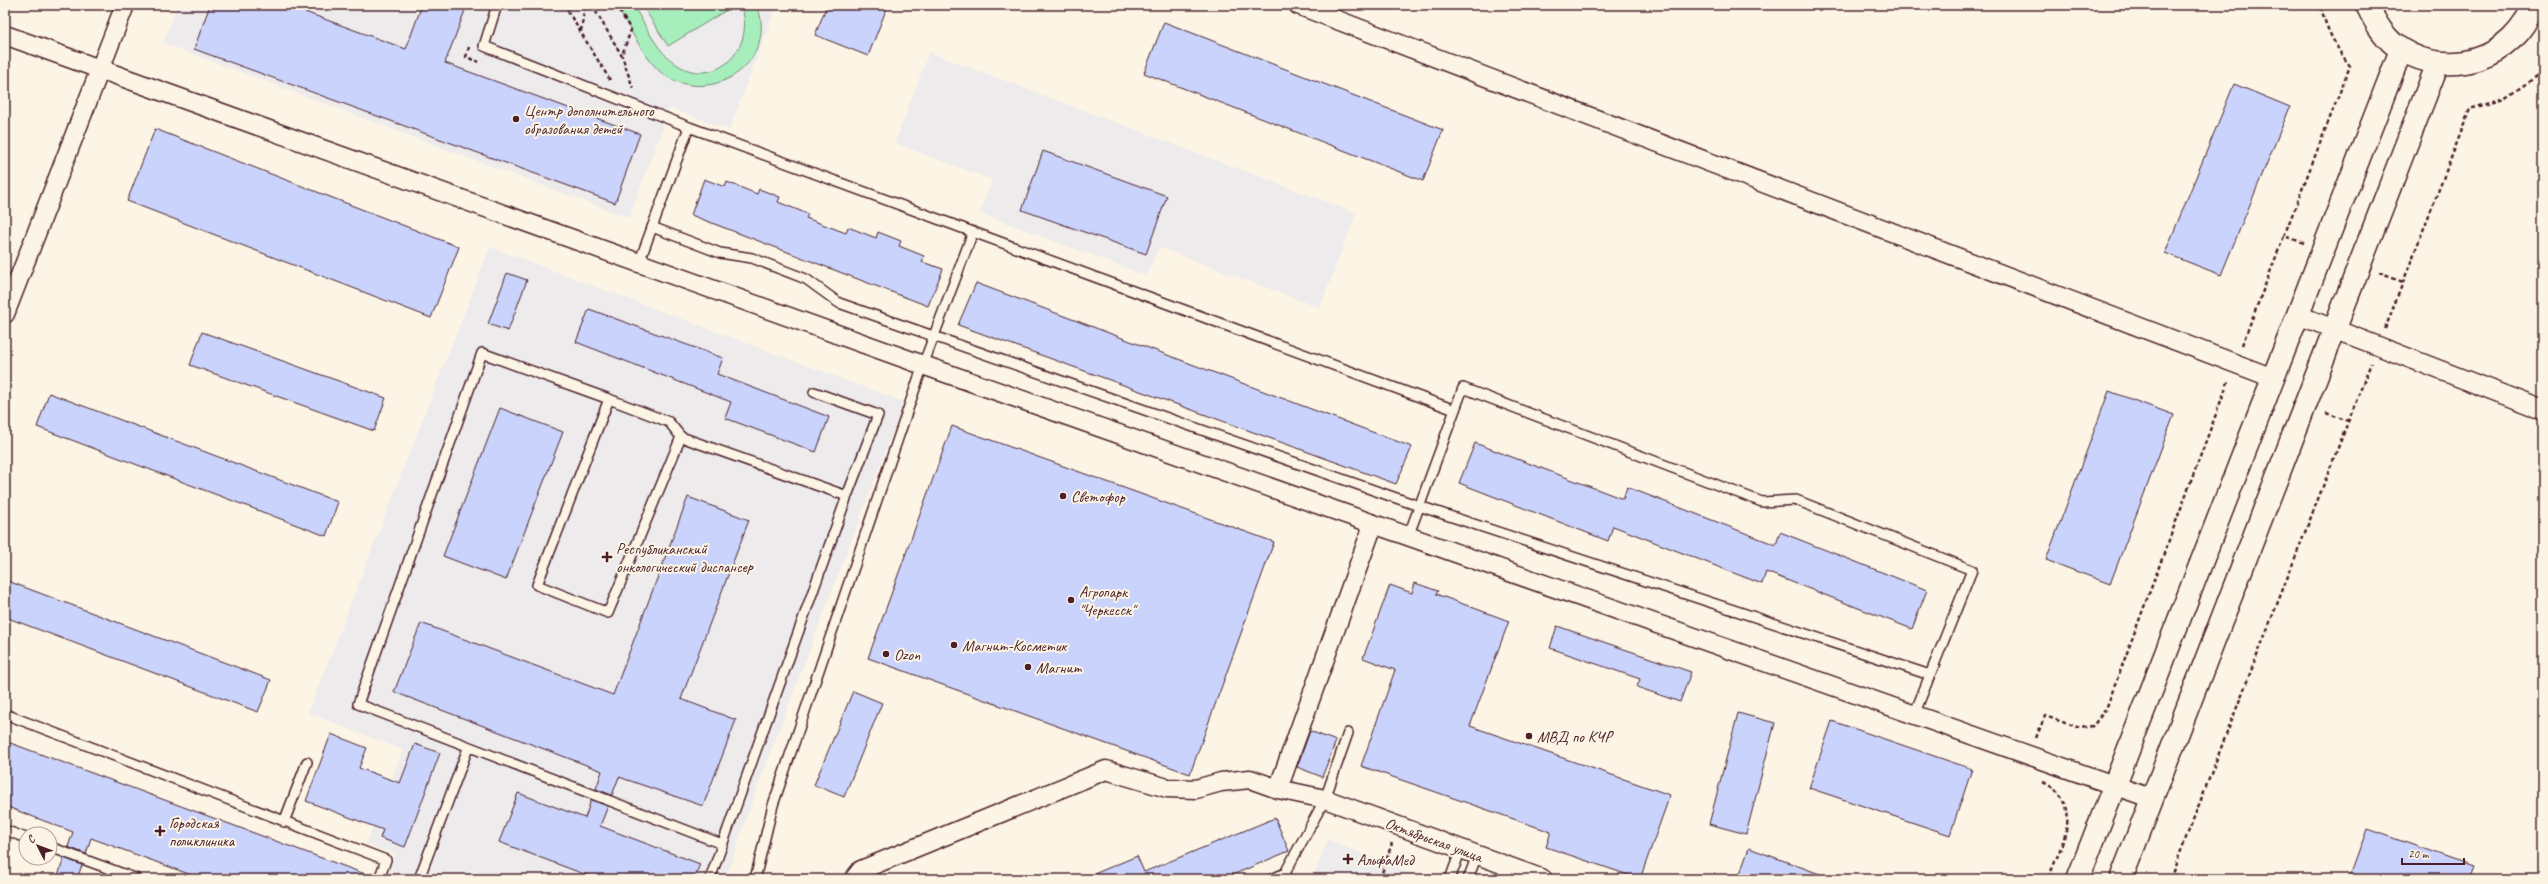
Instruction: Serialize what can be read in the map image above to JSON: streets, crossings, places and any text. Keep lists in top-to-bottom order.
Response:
{
  "streets": {
    "street": ["Октябрьская улица"]
  },
  "places": {
    "other": [
      "Центр дополнительного образования детей",
      "Светофор",
      "Агропарк \"Черкесск\"",
      "Магнит-Косметик",
      "Ozon",
      "Магнит",
      "МВД по КЧР"
    ],
    "health": ["Республиканский онкологический диспансер", "Городская поликлиника", "АльфаМед"]
  },
  "scale_bar": "20 m",
  "north": "top left"
}
